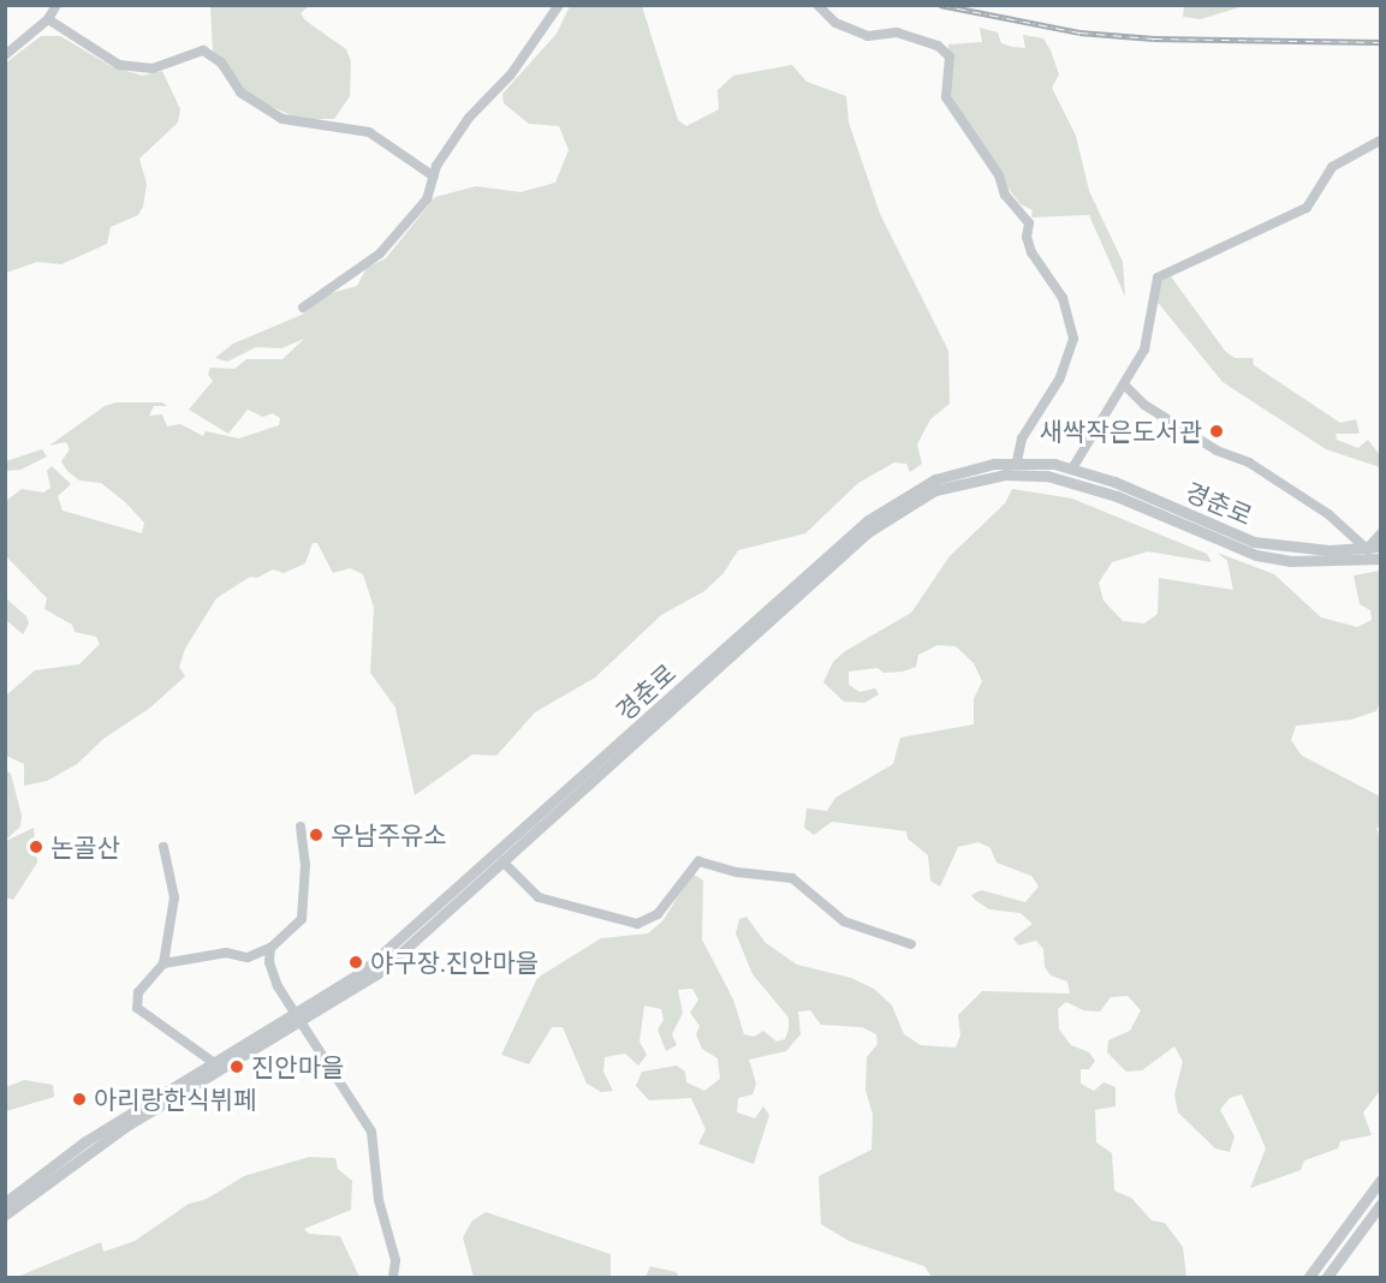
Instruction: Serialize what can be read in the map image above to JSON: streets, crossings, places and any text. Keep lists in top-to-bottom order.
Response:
{
  "streets": {
    "street": ["경춘로"]
  },
  "places": [
    "새싹작은도서관",
    "우남주유소",
    "논골산",
    "야구장.진안마을",
    "진안마을",
    "아리랑한식뷔페"
  ]
}
